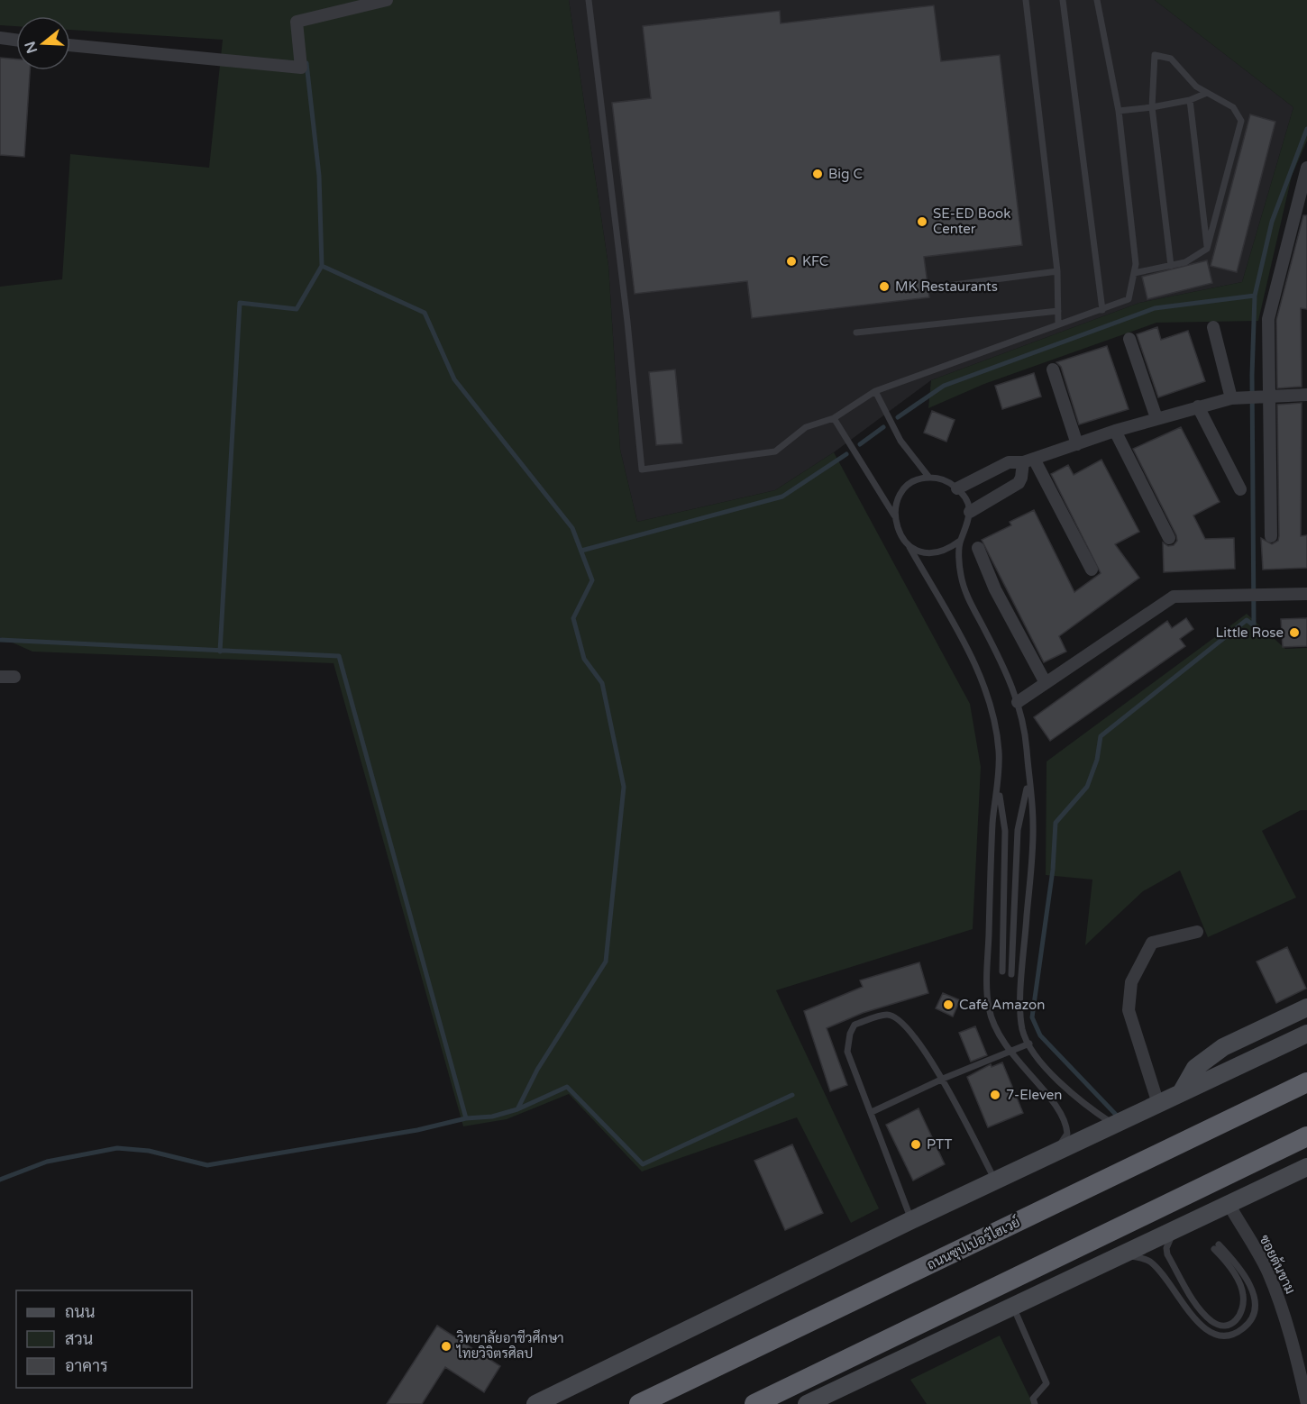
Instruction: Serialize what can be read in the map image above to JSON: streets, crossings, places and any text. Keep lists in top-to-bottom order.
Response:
{
  "streets": {
    "highway": ["ถนนซุปเปอร์ไฮเวย์"],
    "street": ["ซอยต้นขาม"]
  },
  "places": [
    "Big C",
    "SE-ED Book Center",
    "KFC",
    "MK Restaurants",
    "Little Rose",
    "Café Amazon",
    "7-Eleven",
    "PTT",
    "วิทยาลัยอาชีวศึกษา ไทยวิจิตรศิลป"
  ],
  "legend": ["ถนน", "สวน", "อาคาร"],
  "north": "left"
}
